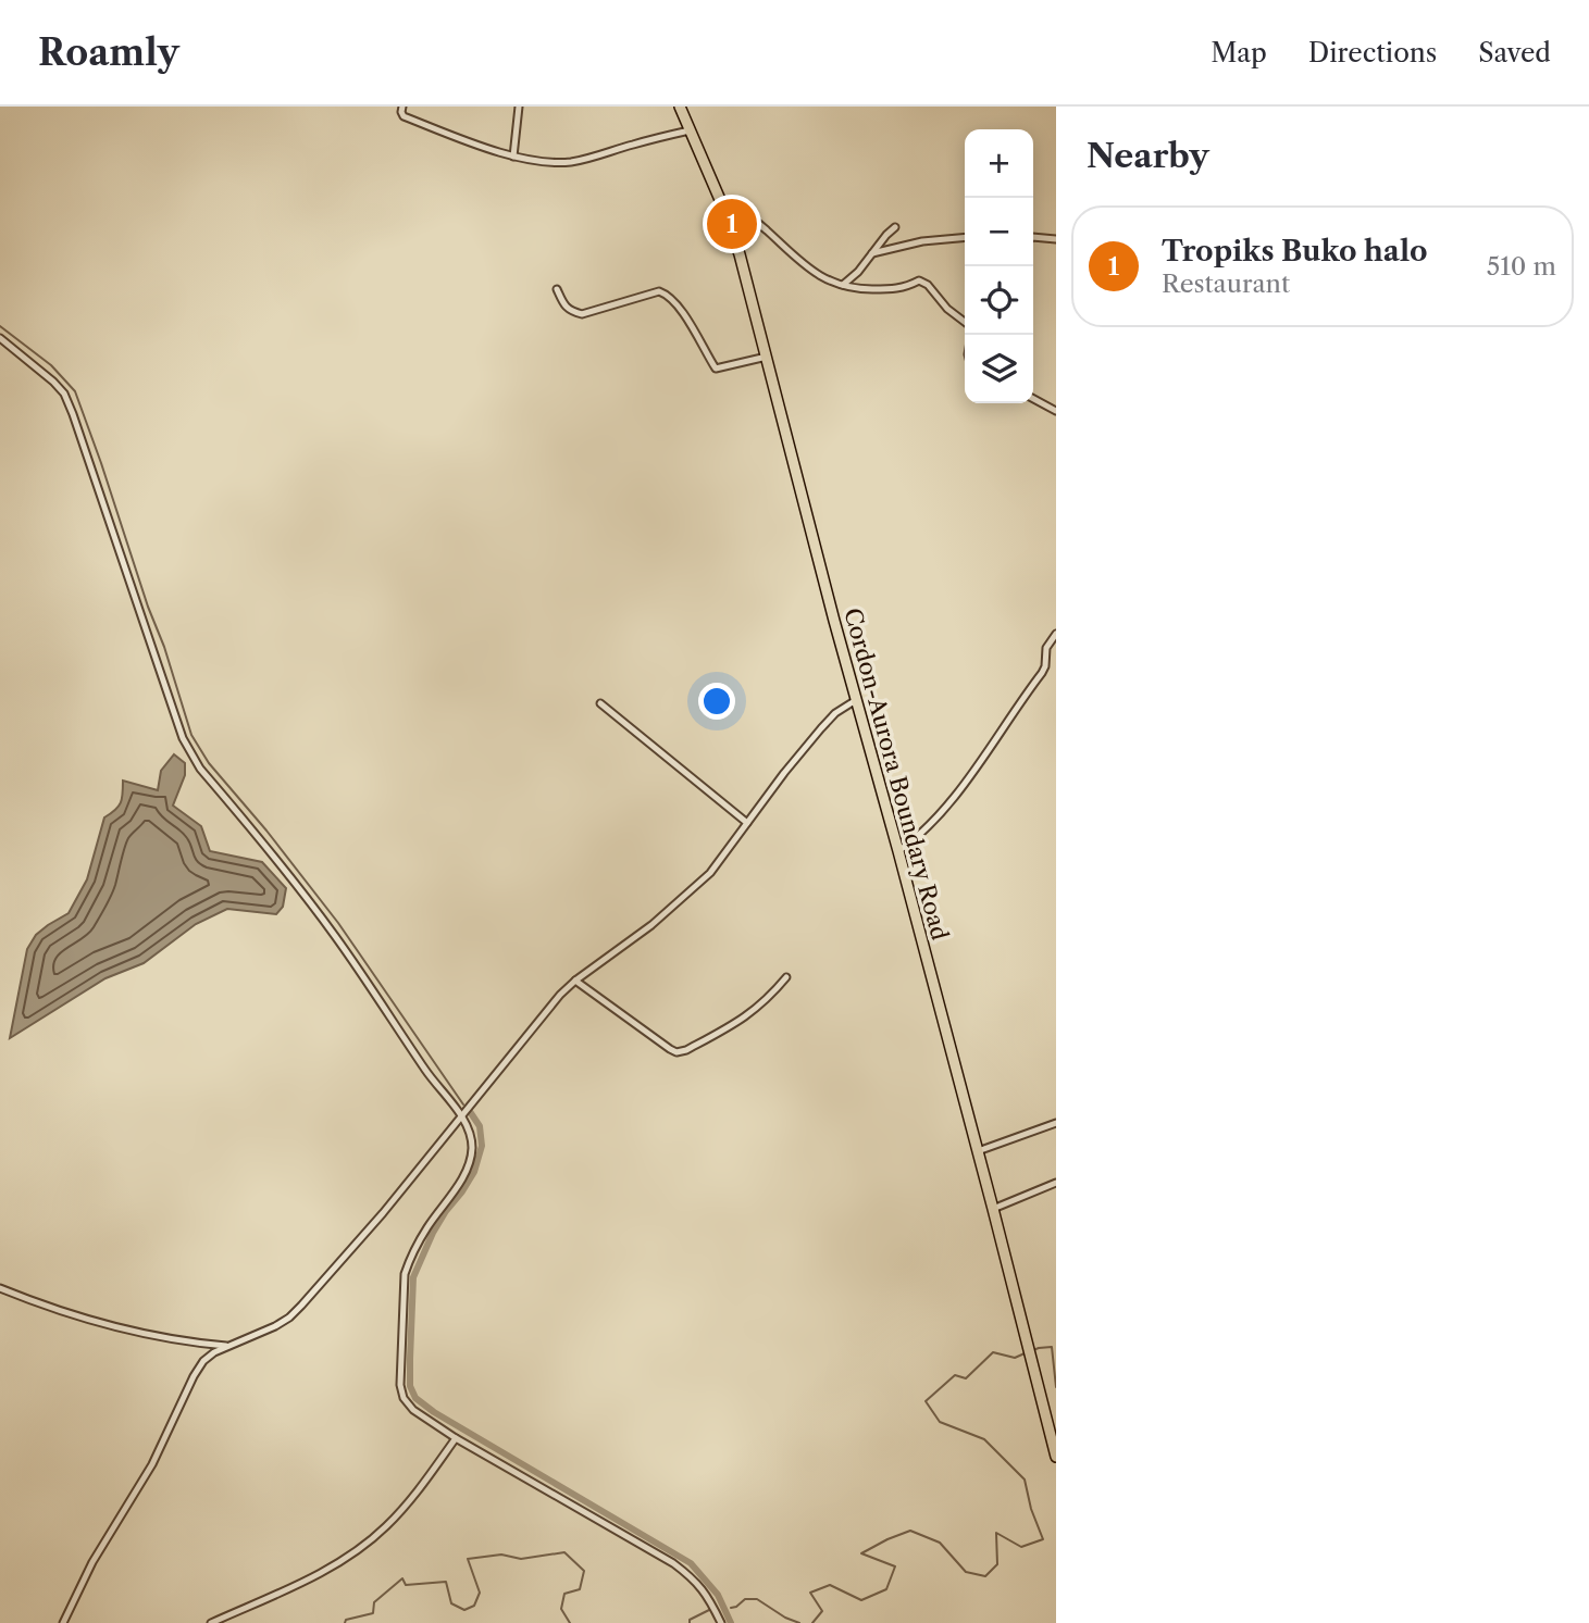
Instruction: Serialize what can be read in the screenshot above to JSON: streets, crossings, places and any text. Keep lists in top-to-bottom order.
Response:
{
  "streets": {
    "main road": ["Cordon-Aurora Boundary Road"]
  },
  "page": {
    "header": "Roamly",
    "nav": ["Map", "Directions", "Saved"],
    "heading": "Nearby",
    "map_buttons": ["+", "−"],
    "pins": "1",
    "list": [
      {
        "mark": "1",
        "name": "Tropiks Buko halo",
        "note": "Restaurant",
        "value": "510 m"
      }
    ]
  }
}
